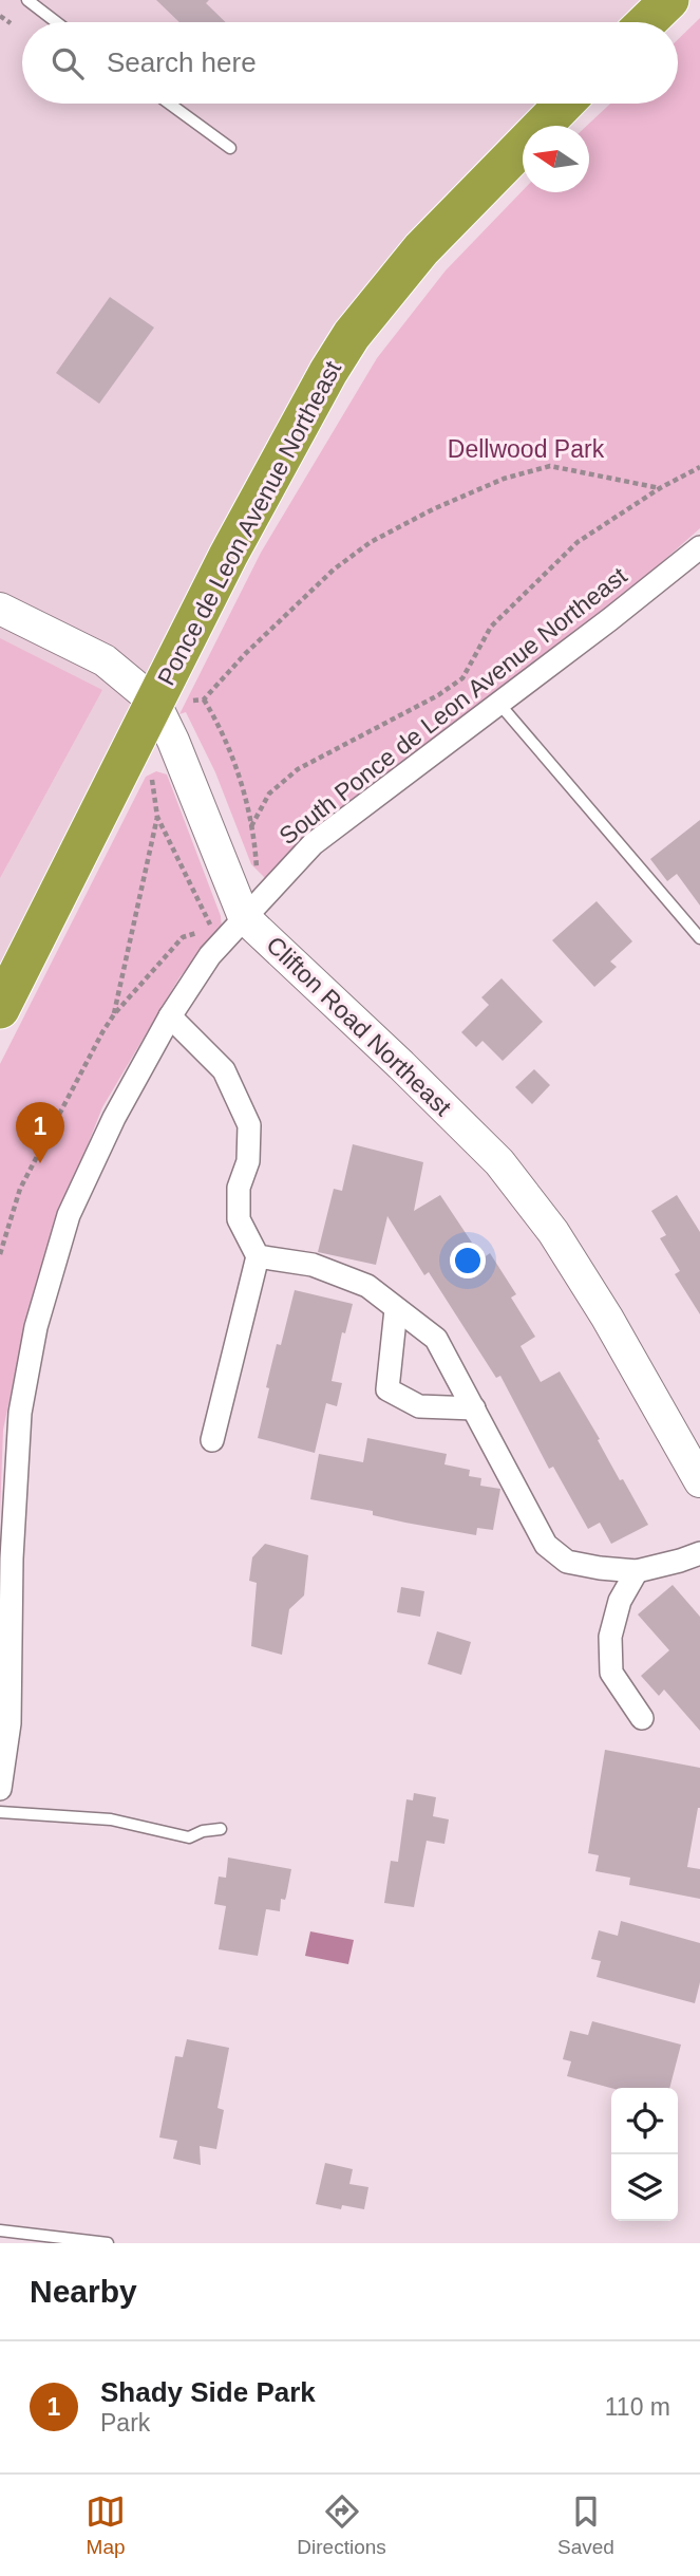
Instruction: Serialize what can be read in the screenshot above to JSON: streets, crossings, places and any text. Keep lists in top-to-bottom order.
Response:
{
  "streets": {
    "highway": ["Ponce de Leon Avenue Northeast"],
    "street": ["South Ponce de Leon Avenue Northeast", "Clifton Road Northeast"]
  },
  "crossings": [
    ["Ponce de Leon Avenue Northeast", "Clifton Road Northeast"],
    ["South Ponce de Leon Avenue Northeast", "Clifton Road Northeast"]
  ],
  "parks": ["Dellwood Park"],
  "north": "left",
  "page": {
    "search": "Search here",
    "pins": "1",
    "heading": "Nearby",
    "list": [
      {
        "mark": "1",
        "name": "Shady Side Park",
        "note": "Park",
        "value": "110 m"
      }
    ],
    "nav": ["Map", "Directions", "Saved"]
  }
}
